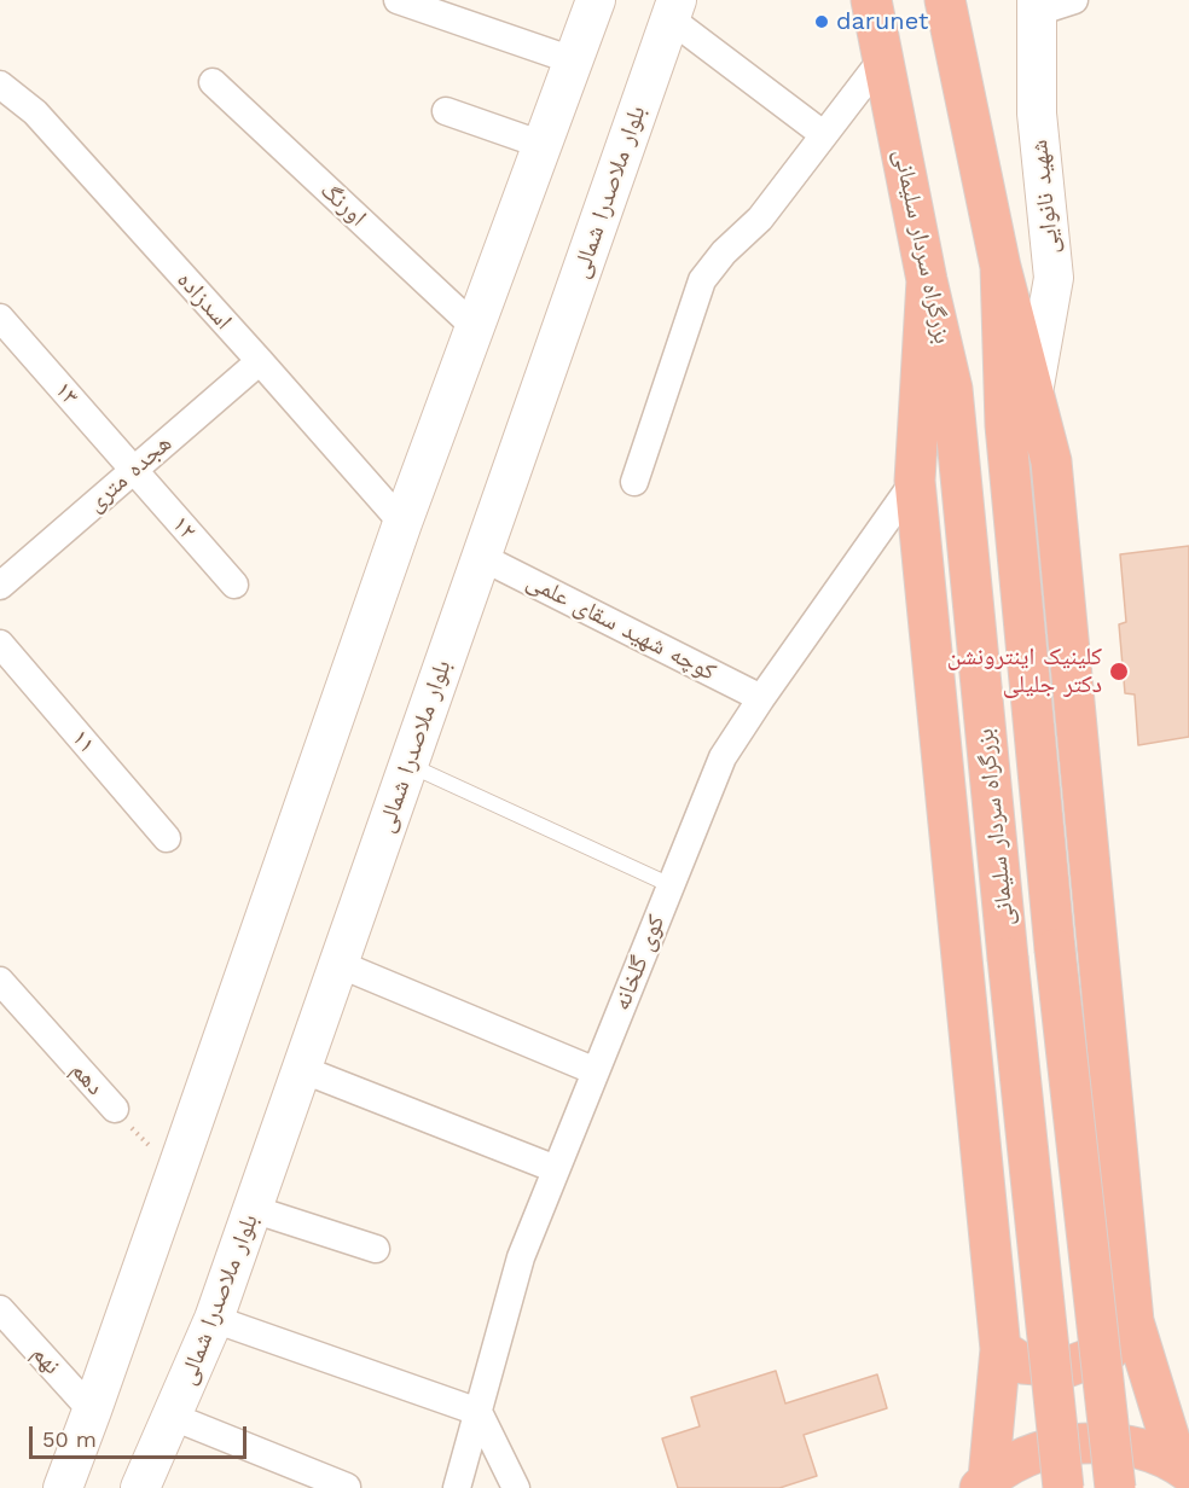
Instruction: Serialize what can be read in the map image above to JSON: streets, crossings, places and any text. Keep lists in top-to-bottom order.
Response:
{
  "streets": {
    "highway": ["بزرگراه سردار سلیمانی"],
    "main road": ["بلوار ملاصدرا شمالی", "شهید نانوایی"],
    "street": [
      "اورنگ",
      "اسدزاده",
      "۱۳",
      "هجده متری",
      "۱۲",
      "کوچه شهید سقای علمی",
      "۱۱",
      "کوی گلخانه",
      "دهم",
      "نهم"
    ]
  },
  "crossings": [
    ["بلوار ملاصدرا شمالی", "کوچه شهید سقای علمی"],
    ["اسدزاده", "هجده متری"],
    ["۱۳", "هجده متری"],
    ["۱۳", "۱۲"],
    ["هجده متری", "۱۲"],
    ["کوچه شهید سقای علمی", "کوی گلخانه"]
  ],
  "places": ["darunet", "کلینیک اینترونشن دکتر جلیلی"],
  "scale_bar": "50 m"
}
